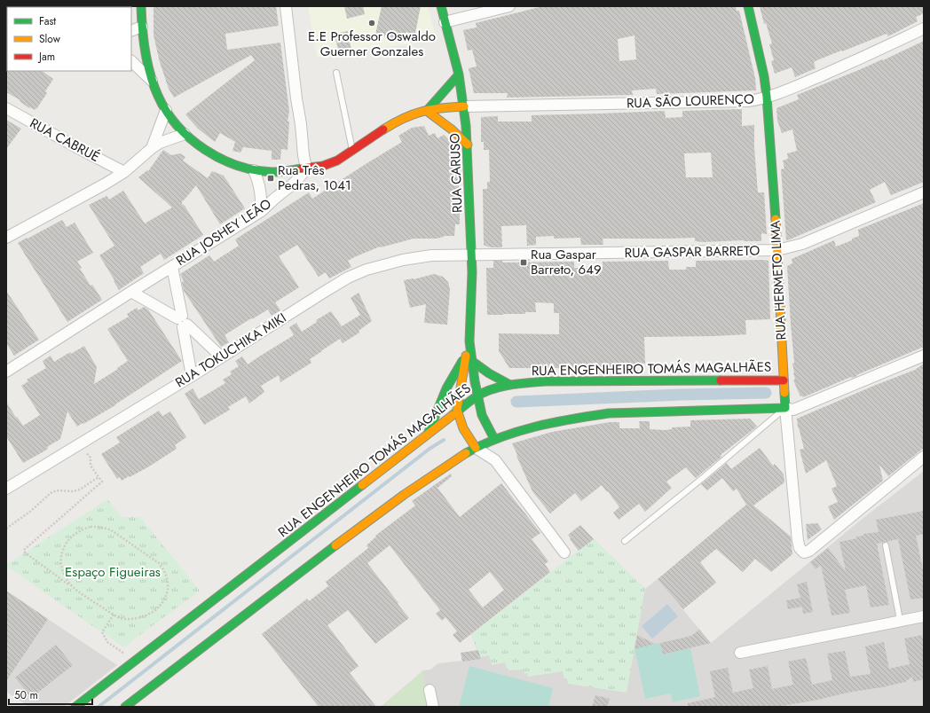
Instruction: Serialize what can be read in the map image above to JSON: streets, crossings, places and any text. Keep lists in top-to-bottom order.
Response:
{
  "streets": {
    "street": [
      "RUA SÃO LOURENÇO",
      "RUA CABRUÉ",
      "RUA CARUSO",
      "RUA JOSHEY LEÃO",
      "RUA GASPAR BARRETO",
      "RUA HERMETO LIMA",
      "RUA TOKUCHIKA MIKI",
      "RUA ENGENHEIRO TOMÁS MAGALHÃES"
    ]
  },
  "crossings": [
    ["RUA SÃO LOURENÇO", "RUA CARUSO"],
    ["RUA SÃO LOURENÇO", "RUA HERMETO LIMA"],
    ["RUA CARUSO", "RUA GASPAR BARRETO"],
    ["RUA CARUSO", "RUA TOKUCHIKA MIKI"],
    ["RUA CARUSO", "RUA ENGENHEIRO TOMÁS MAGALHÃES"],
    ["RUA GASPAR BARRETO", "RUA HERMETO LIMA"],
    ["RUA GASPAR BARRETO", "RUA TOKUCHIKA MIKI"],
    ["RUA HERMETO LIMA", "RUA ENGENHEIRO TOMÁS MAGALHÃES"]
  ],
  "parks": ["Espaço Figueiras"],
  "places": {
    "other": ["E.E Professor Oswaldo Guerner Gonzales"],
    "transit": ["Rua Três Pedras, 1041", "Rua Gaspar Barreto, 649"]
  },
  "legend": ["Fast", "Slow", "Jam"],
  "scale_bar": "50 m"
}
